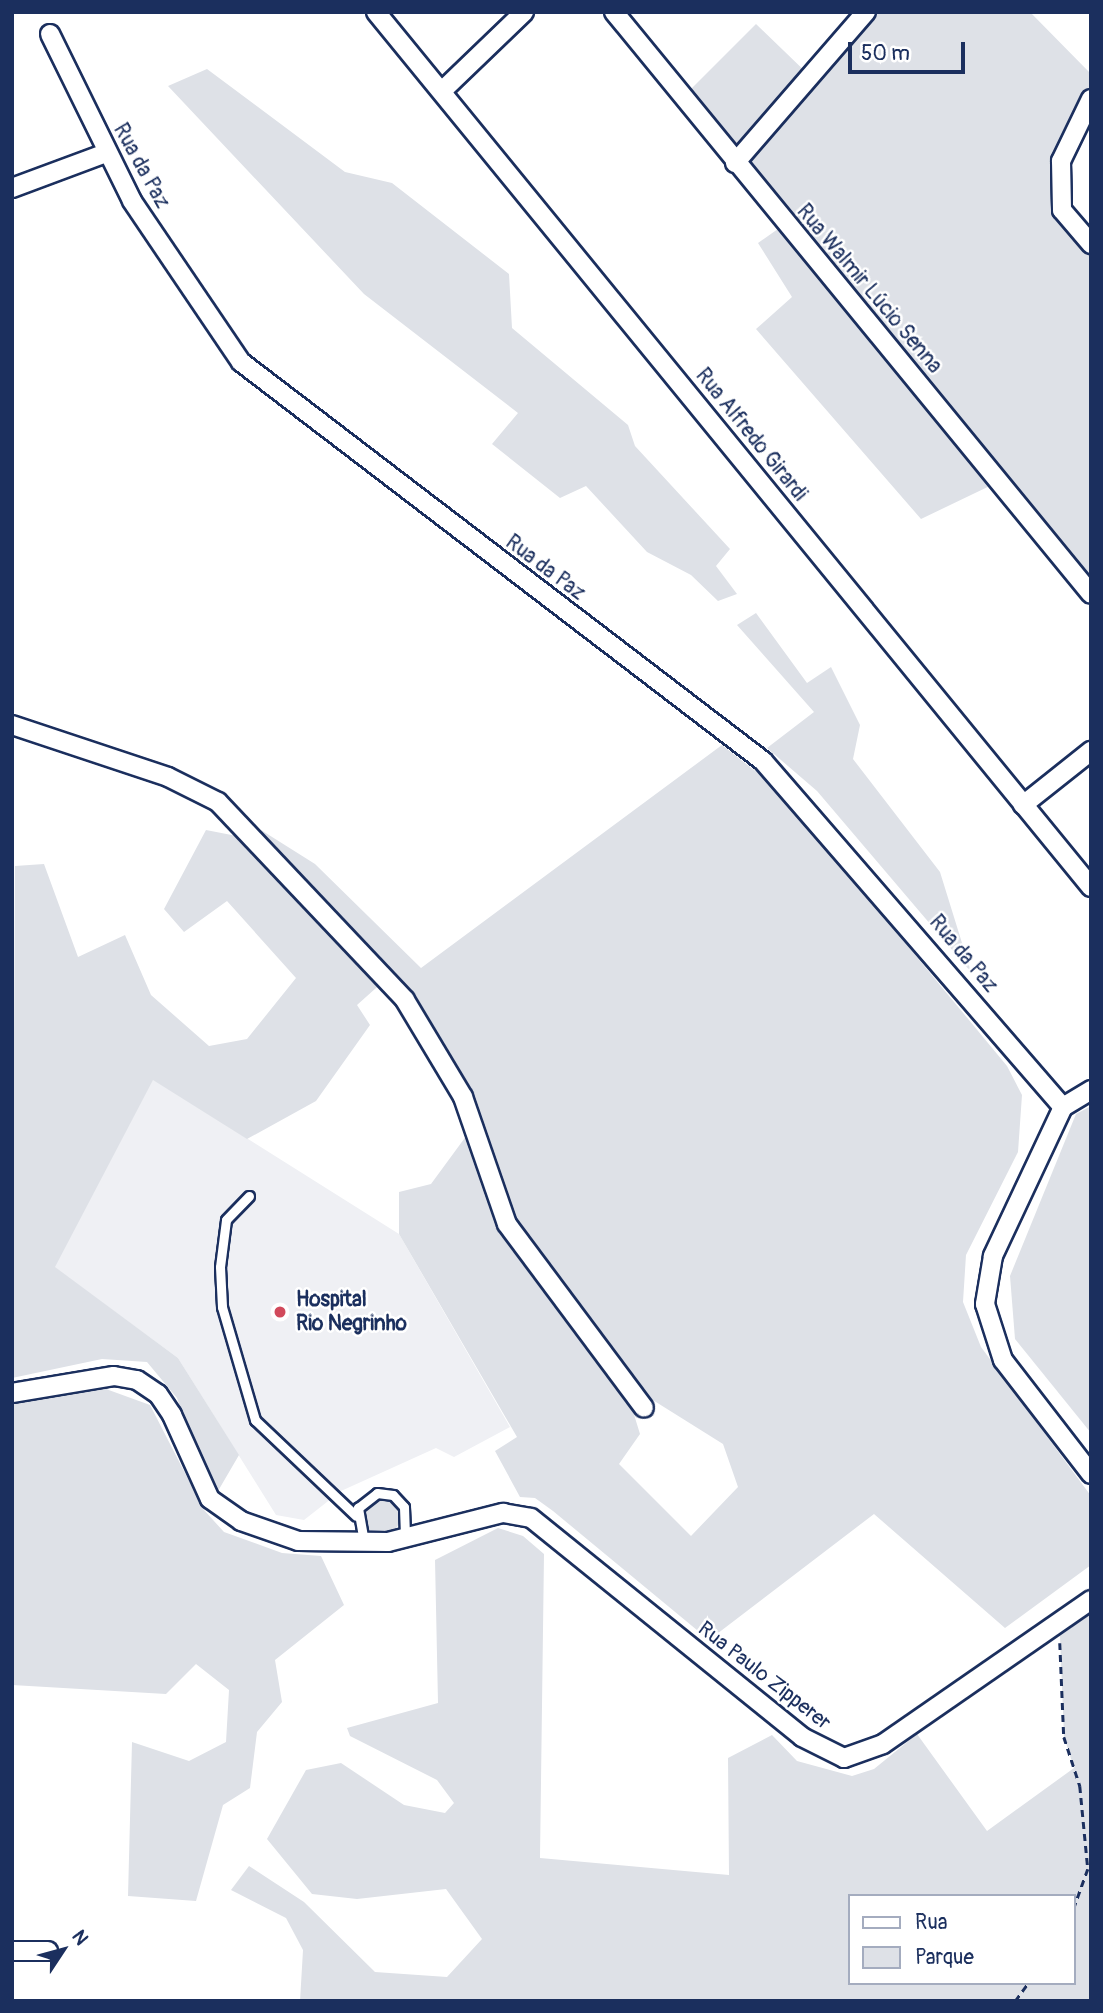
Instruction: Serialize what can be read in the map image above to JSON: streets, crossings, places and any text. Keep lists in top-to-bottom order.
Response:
{
  "streets": {
    "street": [
      "Rua da Paz",
      "Rua Walmir Lúcio Senna",
      "Rua Alfredo Girardi",
      "Rua Paulo Zipperer"
    ]
  },
  "places": ["Hospital Rio Negrinho"],
  "legend": ["Rua", "Parque"],
  "scale_bar": "50 m",
  "north": "top right"
}
